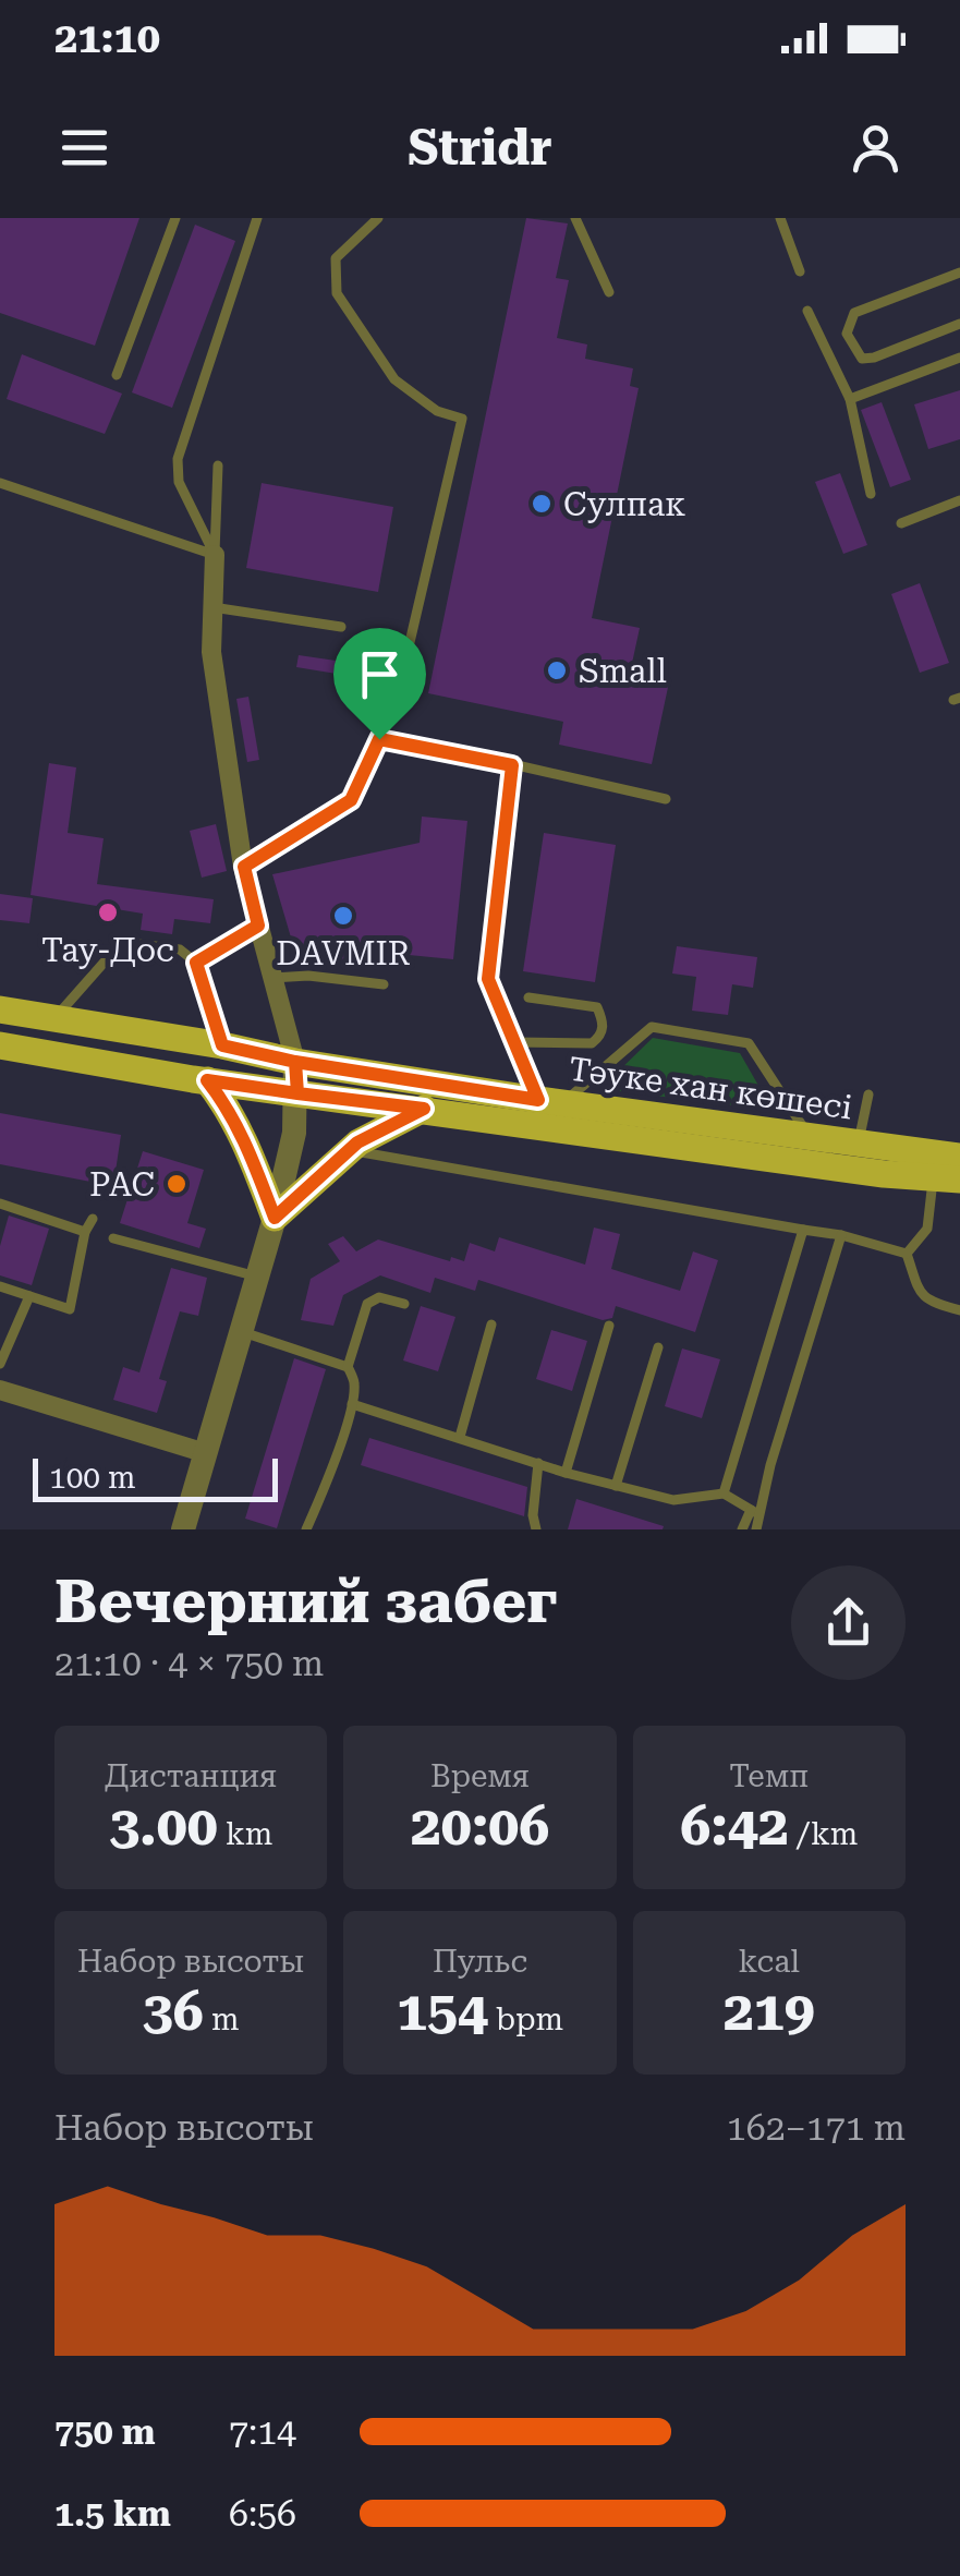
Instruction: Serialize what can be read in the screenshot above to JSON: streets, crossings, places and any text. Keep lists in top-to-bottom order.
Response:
{
  "streets": {
    "main road": ["Тәуке хан көшесі"]
  },
  "places": [
    "Сулпак",
    "Small",
    "Тау-Дос",
    "DAVMIR",
    "РАС"
  ],
  "scale_bar": "100 m",
  "page": {
    "status": "21:10",
    "header": "Stridr",
    "scale": "100 m",
    "heading": ["Вечерний забег", "21:10 · 4 × 750 m"],
    "stats": [
      ["Дистанция", "3.00 km"],
      ["Время", "20:06"],
      ["Темп", "6:42 /km"],
      ["Набор высоты", "36 m"],
      ["Пульс", "154 bpm"],
      ["kcal", "219"]
    ],
    "chart": ["Набор высоты", "162–171 m"],
    "list": [
      {
        "name": "750 m",
        "note": "7:14"
      },
      {
        "name": "1.5 km",
        "note": "6:56"
      }
    ]
  }
}
